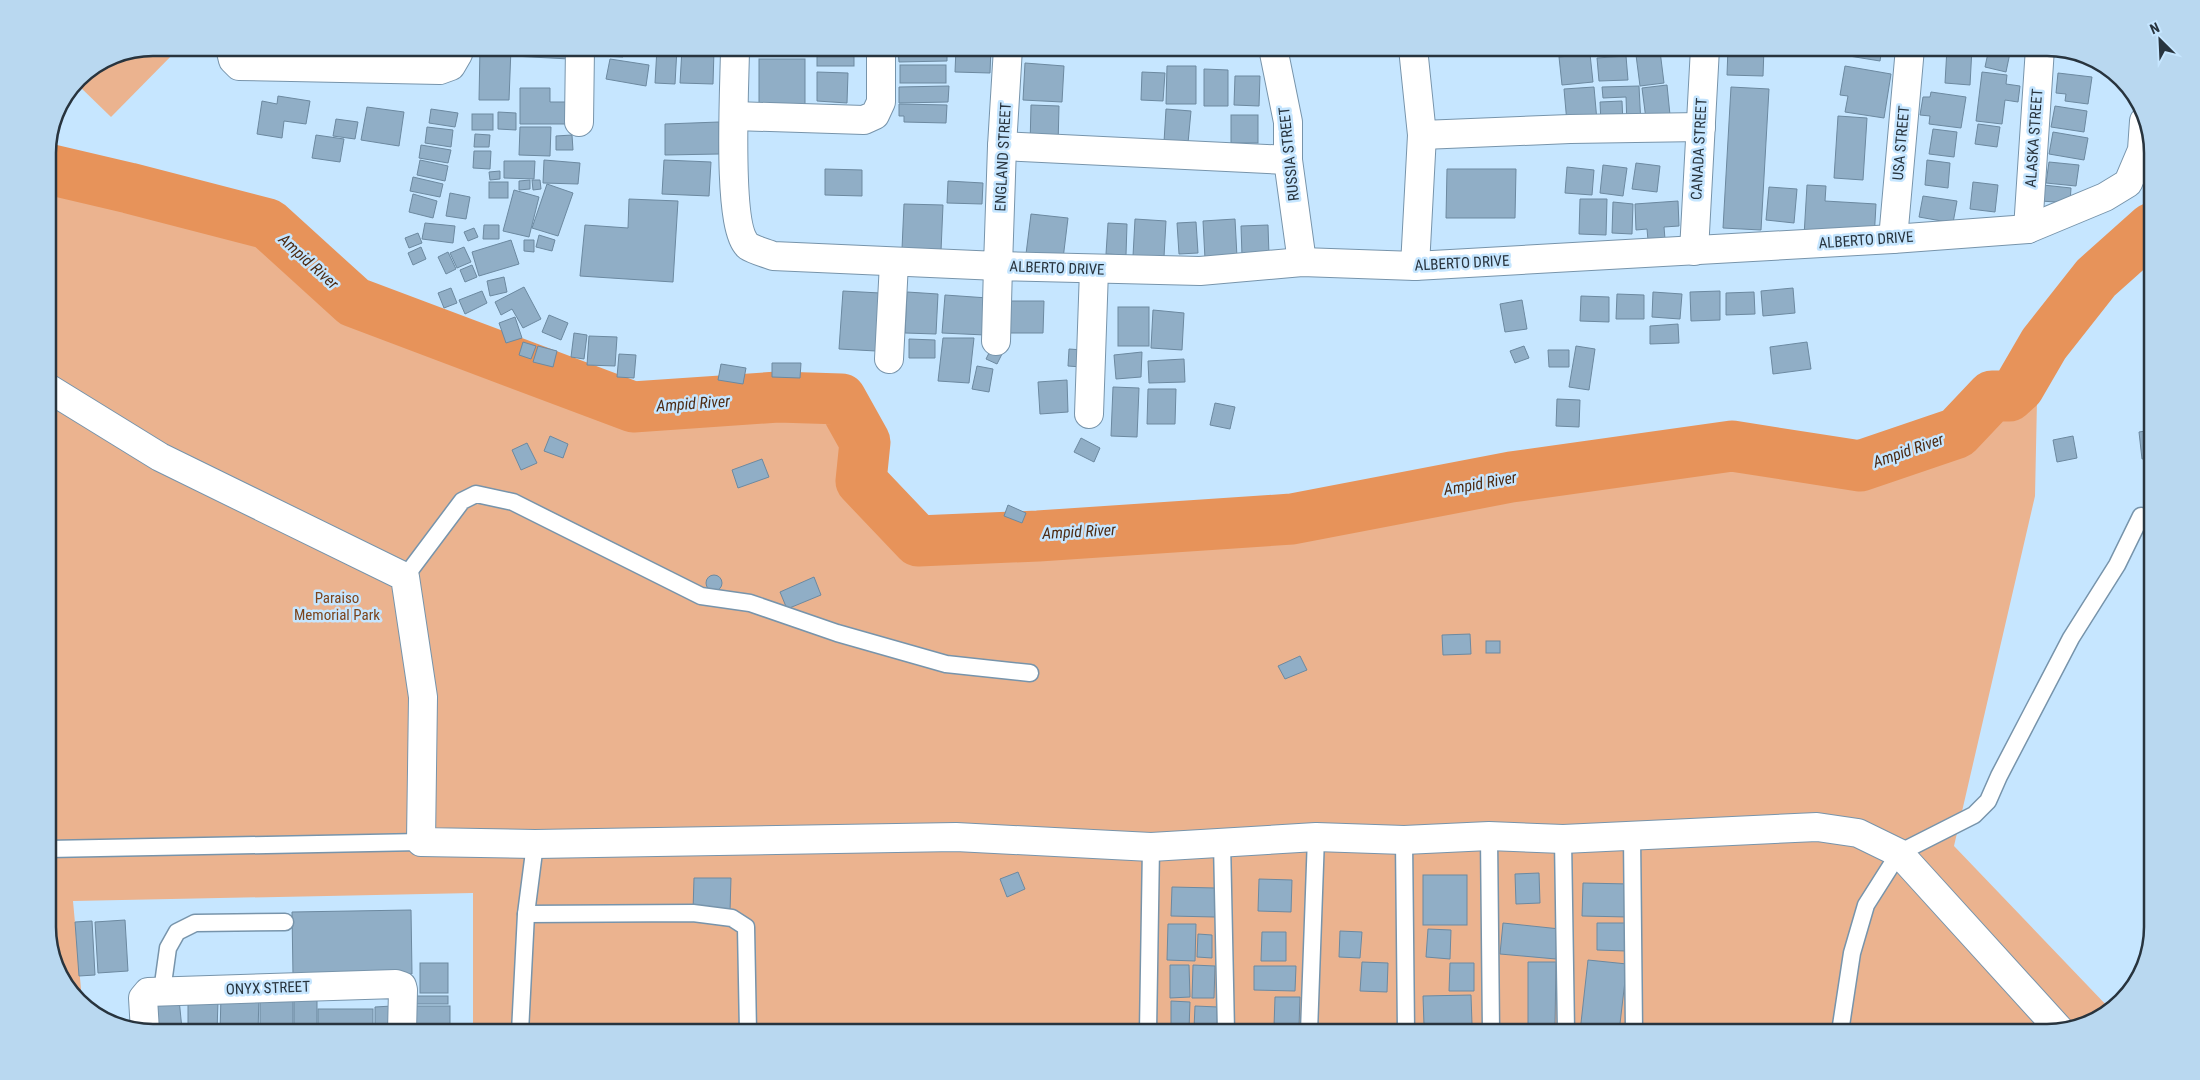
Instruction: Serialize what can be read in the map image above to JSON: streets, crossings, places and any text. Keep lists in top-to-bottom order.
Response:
{
  "streets": {
    "street": [
      "ALASKA STREET",
      "USA STREET",
      "CANADA STREET",
      "RUSSIA STREET",
      "ENGLAND STREET",
      "ALBERTO DRIVE",
      "ONYX STREET"
    ]
  },
  "crossings": [
    ["ALASKA STREET", "ALBERTO DRIVE"],
    ["USA STREET", "ALBERTO DRIVE"],
    ["CANADA STREET", "ALBERTO DRIVE"],
    ["RUSSIA STREET", "ALBERTO DRIVE"],
    ["ENGLAND STREET", "ALBERTO DRIVE"]
  ],
  "water": ["Ampid River"],
  "parks": ["Paraiso Memorial Park"],
  "north": "top left"
}
